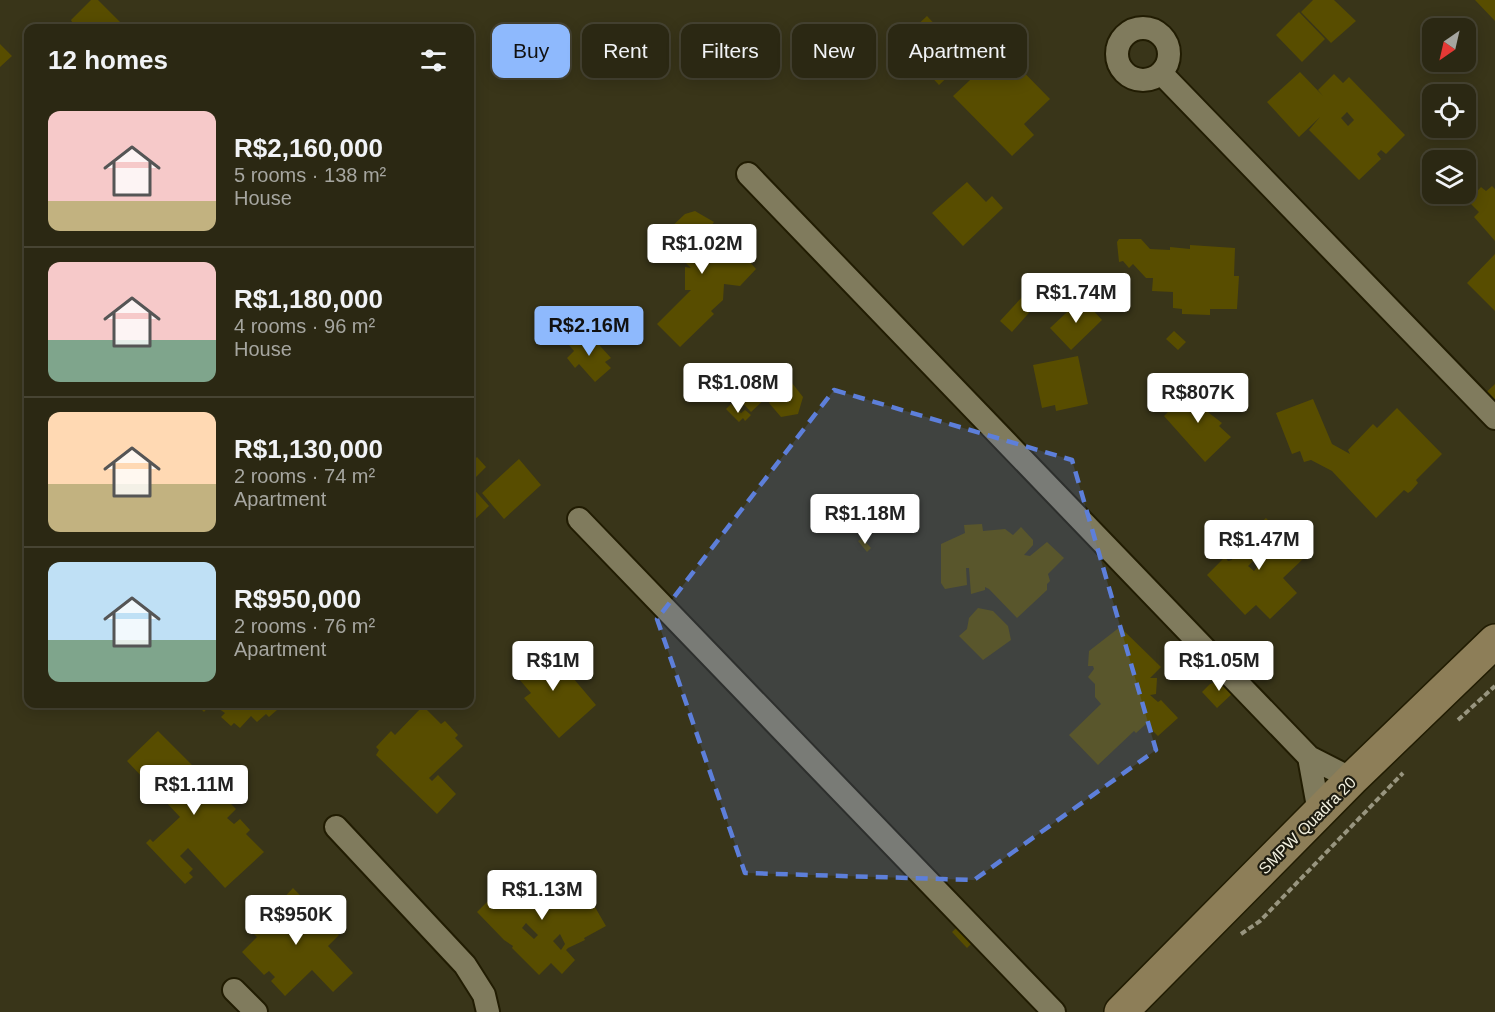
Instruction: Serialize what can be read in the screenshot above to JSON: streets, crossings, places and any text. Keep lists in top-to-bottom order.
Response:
{
  "streets": {
    "street": ["SMPW Quadra 20"]
  },
  "north": "bottom left",
  "page": {
    "chip": [
      "Buy",
      "Rent",
      "Filters",
      "New",
      "Apartment"
    ],
    "heading": "12 homes",
    "list": [
      {
        "name": "R$2,160,000",
        "note": "5 rooms · 138 m² · House"
      },
      {
        "name": "R$1,180,000",
        "note": "4 rooms · 96 m² · House"
      },
      {
        "name": "R$1,130,000",
        "note": "2 rooms · 74 m² · Apartment"
      },
      {
        "name": "R$950,000",
        "note": "2 rooms · 76 m² · Apartment"
      }
    ],
    "price": [
      "R$1.02M",
      "R$1.74M",
      "R$2.16M",
      "R$1.08M",
      "R$807K",
      "R$1.18M",
      "R$1.47M",
      "R$1M",
      "R$1.05M",
      "R$1.11M",
      "R$1.13M",
      "R$950K"
    ]
  }
}
